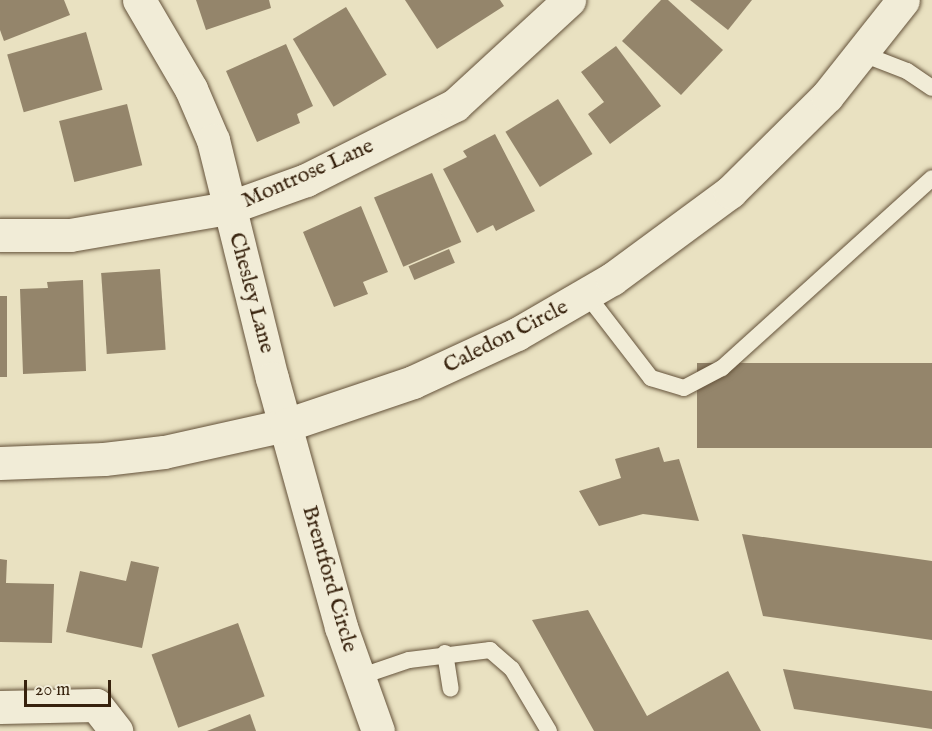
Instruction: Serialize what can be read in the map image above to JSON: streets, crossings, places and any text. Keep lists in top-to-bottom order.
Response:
{
  "streets": {
    "street": [
      "Montrose Lane",
      "Chesley Lane",
      "Caledon Circle",
      "Brentford Circle"
    ]
  },
  "crossings": [
    ["Montrose Lane", "Chesley Lane"],
    ["Chesley Lane", "Caledon Circle"],
    ["Chesley Lane", "Brentford Circle"],
    ["Caledon Circle", "Brentford Circle"]
  ],
  "scale_bar": "20 m"
}
